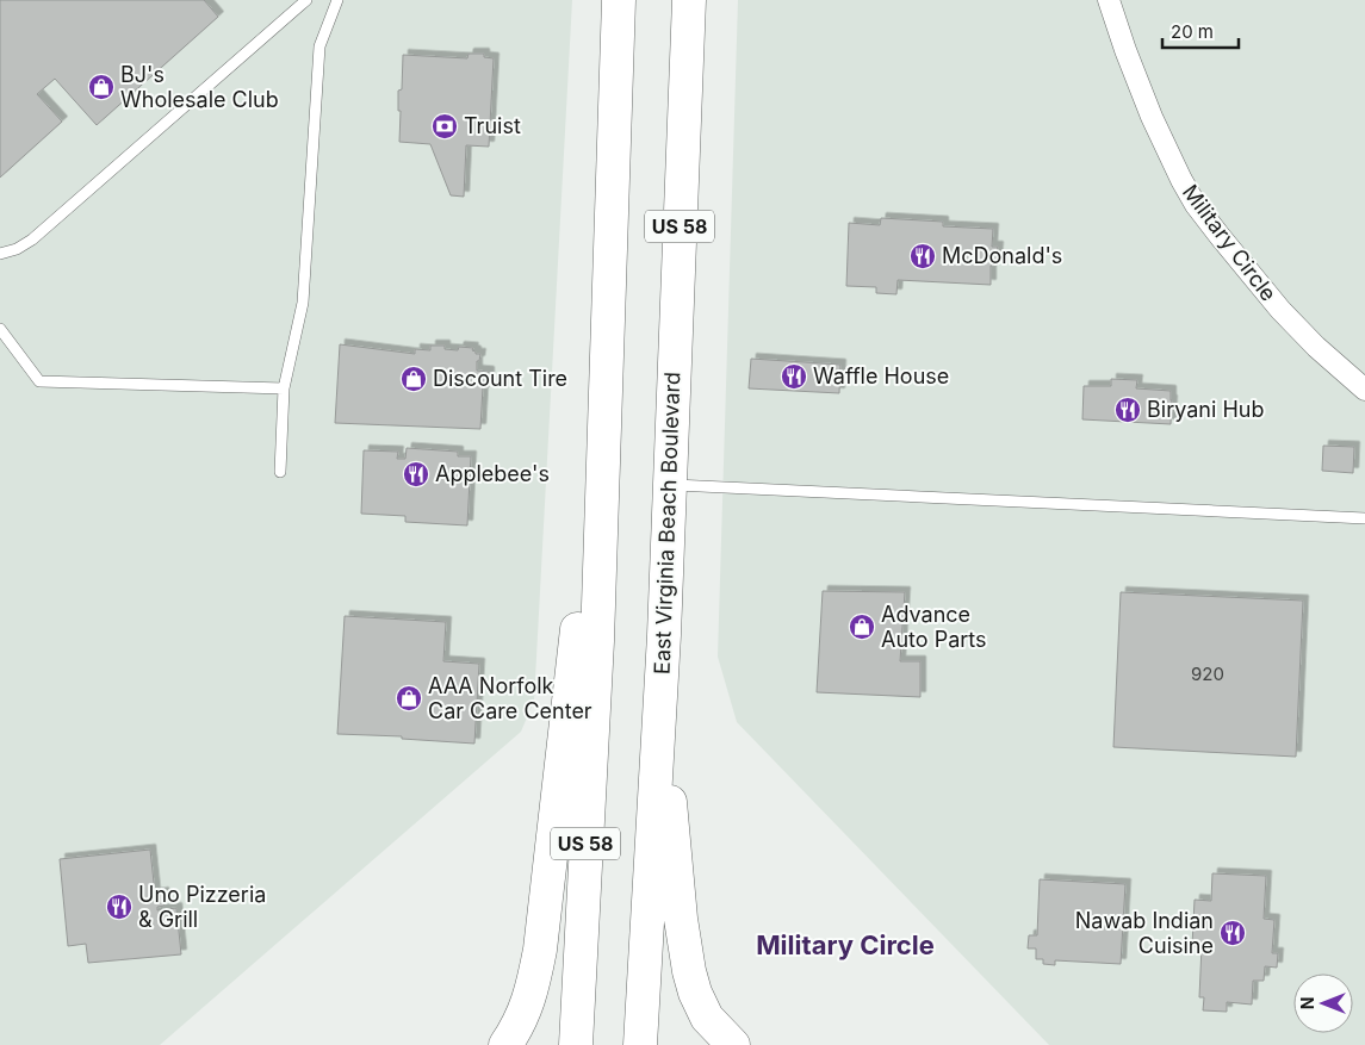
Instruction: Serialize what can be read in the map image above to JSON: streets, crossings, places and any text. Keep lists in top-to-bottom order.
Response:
{
  "streets": {
    "main road": ["US 58", "East Virginia Beach Boulevard"],
    "street": ["Military Circle"]
  },
  "districts": ["Military Circle"],
  "places": {
    "shop": [
      "BJ's Wholesale Club",
      "Discount Tire",
      "Advance Auto Parts",
      "AAA Norfolk Car Care Center"
    ],
    "bank": ["Truist"],
    "restaurant": [
      "McDonald's",
      "Waffle House",
      "Biryani Hub",
      "Applebee's",
      "Uno Pizzeria & Grill",
      "Nawab Indian Cuisine"
    ]
  },
  "house_numbers": ["920"],
  "scale_bar": "20 m",
  "north": "left"
}
